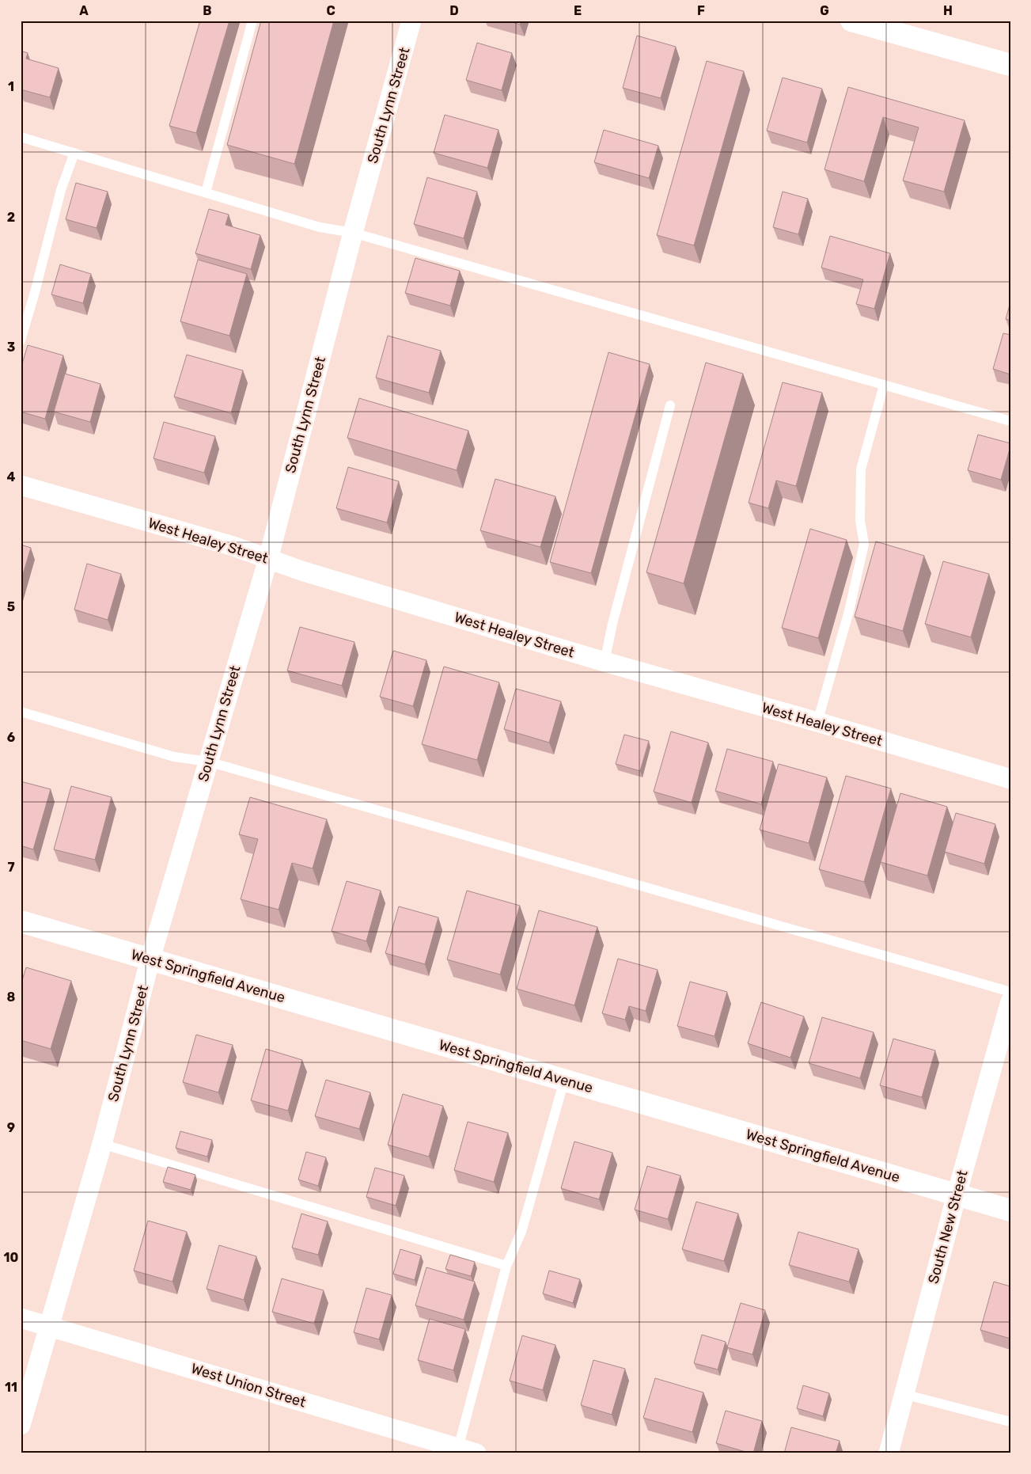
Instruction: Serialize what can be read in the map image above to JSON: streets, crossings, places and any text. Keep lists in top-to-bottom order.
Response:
{
  "streets": {
    "main road": ["West Springfield Avenue"],
    "street": [
      "South Lynn Street",
      "West Healey Street",
      "South New Street",
      "West Union Street"
    ]
  },
  "crossings": [
    ["South Lynn Street", "West Healey Street"],
    ["South Lynn Street", "West Springfield Avenue"],
    ["South Lynn Street", "West Union Street"],
    ["West Springfield Avenue", "South New Street"]
  ],
  "grid": {
    "columns": [
      "A",
      "B",
      "C",
      "D",
      "E",
      "F",
      "G",
      "H"
    ],
    "rows": [
      "1",
      "2",
      "3",
      "4",
      "5",
      "6",
      "7",
      "8",
      "9",
      "10",
      "11"
    ]
  }
}
